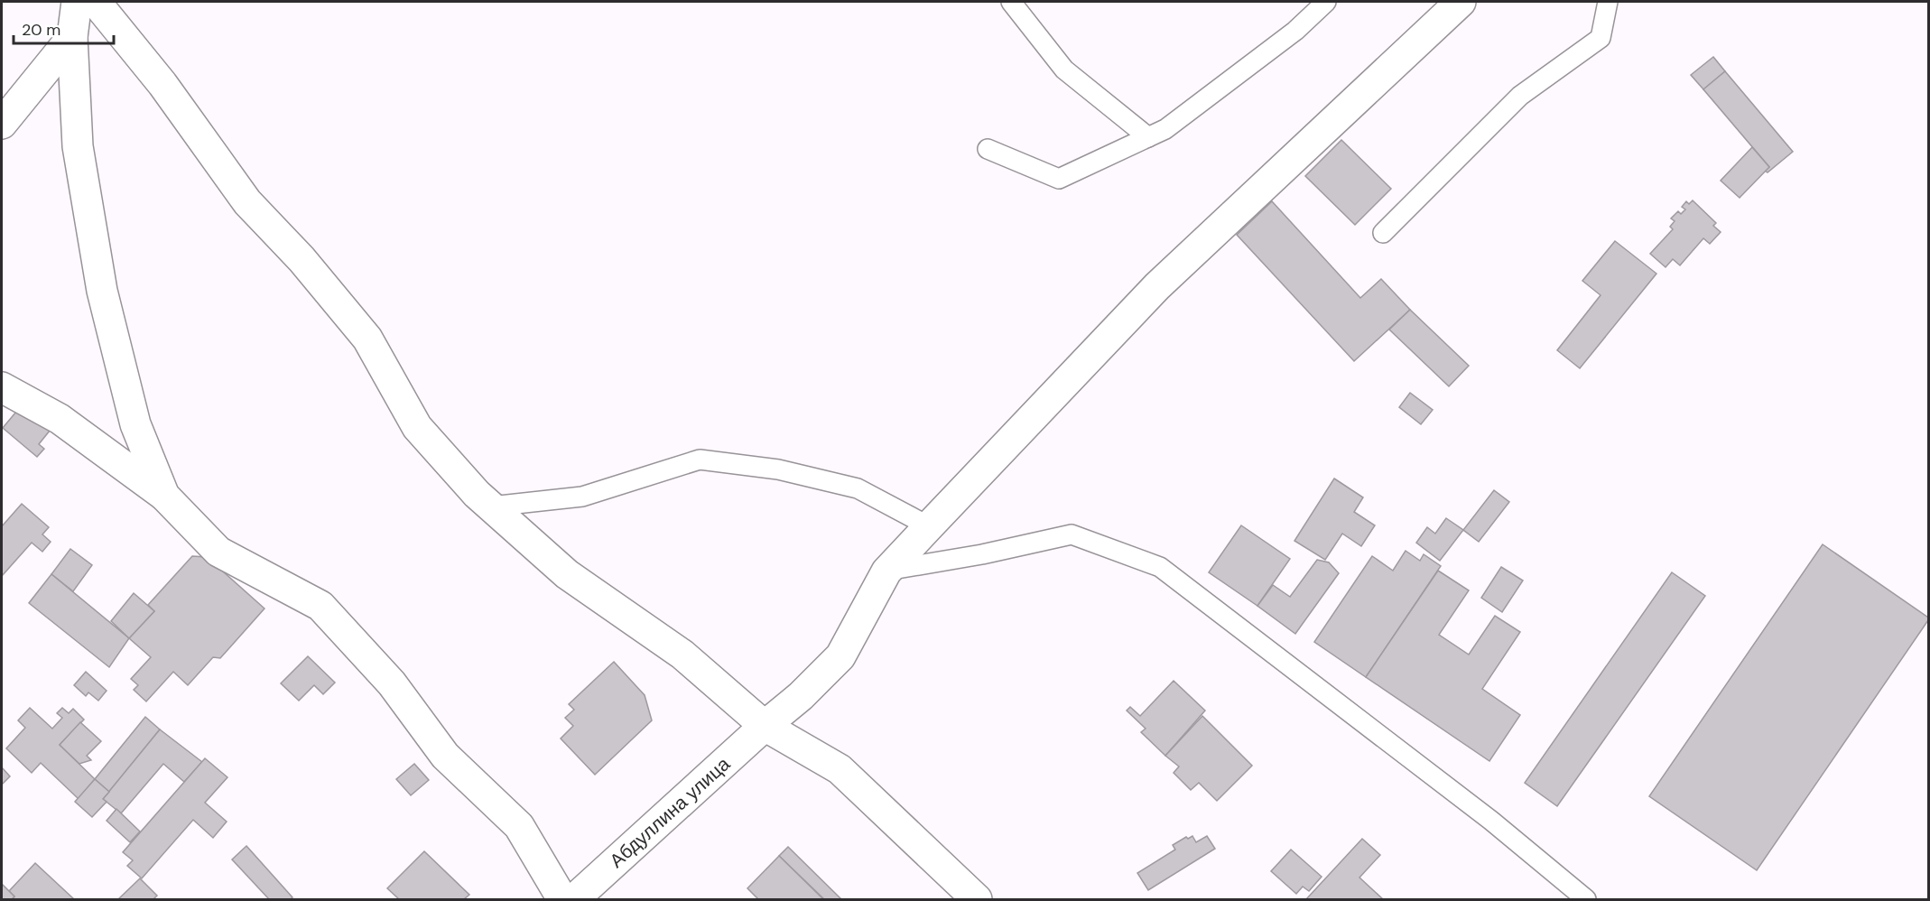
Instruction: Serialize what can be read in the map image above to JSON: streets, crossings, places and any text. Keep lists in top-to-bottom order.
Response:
{
  "streets": {
    "street": ["Абдуллина улица"]
  },
  "scale_bar": "20 m"
}
